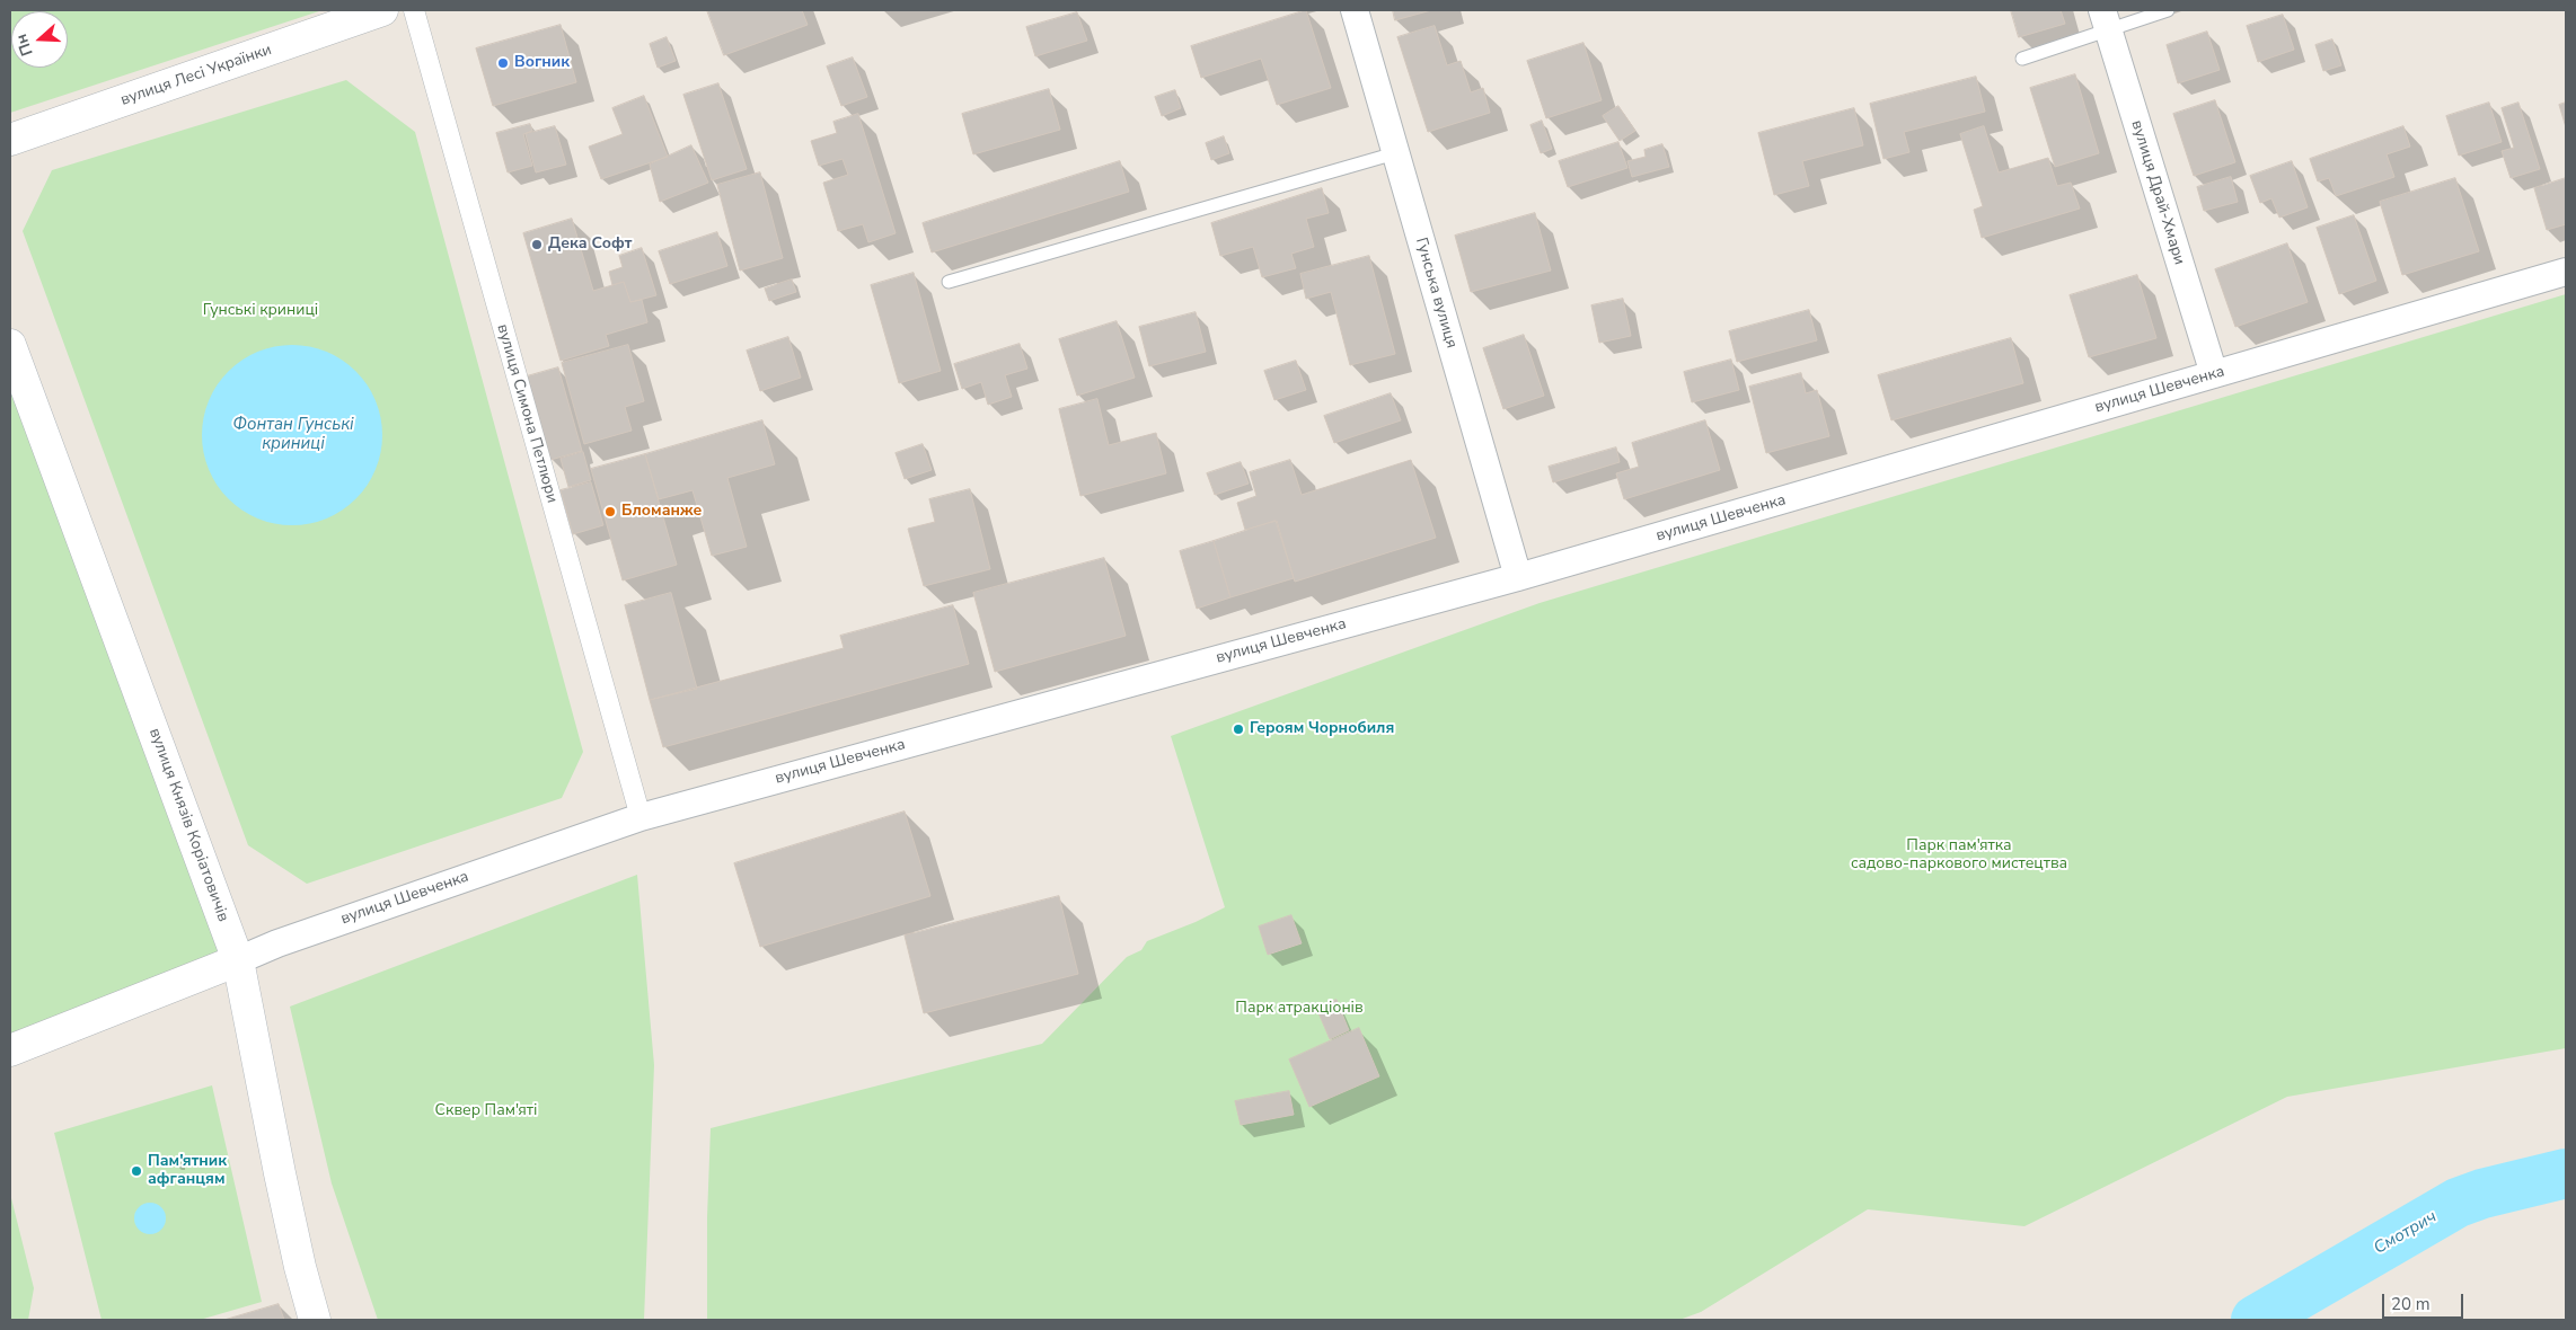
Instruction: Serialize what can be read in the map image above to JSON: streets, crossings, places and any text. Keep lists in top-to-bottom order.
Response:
{
  "streets": {
    "main road": ["вулиця Лесі Українки", "вулиця Шевченка", "вулиця Князів Коріатовичів"],
    "street": ["вулиця Драй-Хмари", "Гунська вулиця", "вулиця Симона Петлюри"]
  },
  "crossings": [
    ["вулиця Драй-Хмари", "вулиця Шевченка"],
    ["Гунська вулиця", "вулиця Шевченка"],
    ["вулиця Шевченка", "вулиця Симона Петлюри"],
    ["вулиця Шевченка", "вулиця Князів Коріатовичів"]
  ],
  "water": ["Фонтан Гунські криниці", "Смотрич"],
  "parks": [
    "Гунські криниці",
    "Парк пам'ятка садово-паркового мистецтва",
    "Парк атракціонів",
    "Сквер Пам'яті"
  ],
  "places": [
    "Вогник",
    "Дека Софт",
    "Бломанже",
    "Героям Чорнобиля",
    "Пам'ятник афганцям"
  ],
  "scale_bar": "20 m",
  "north": "left"
}
